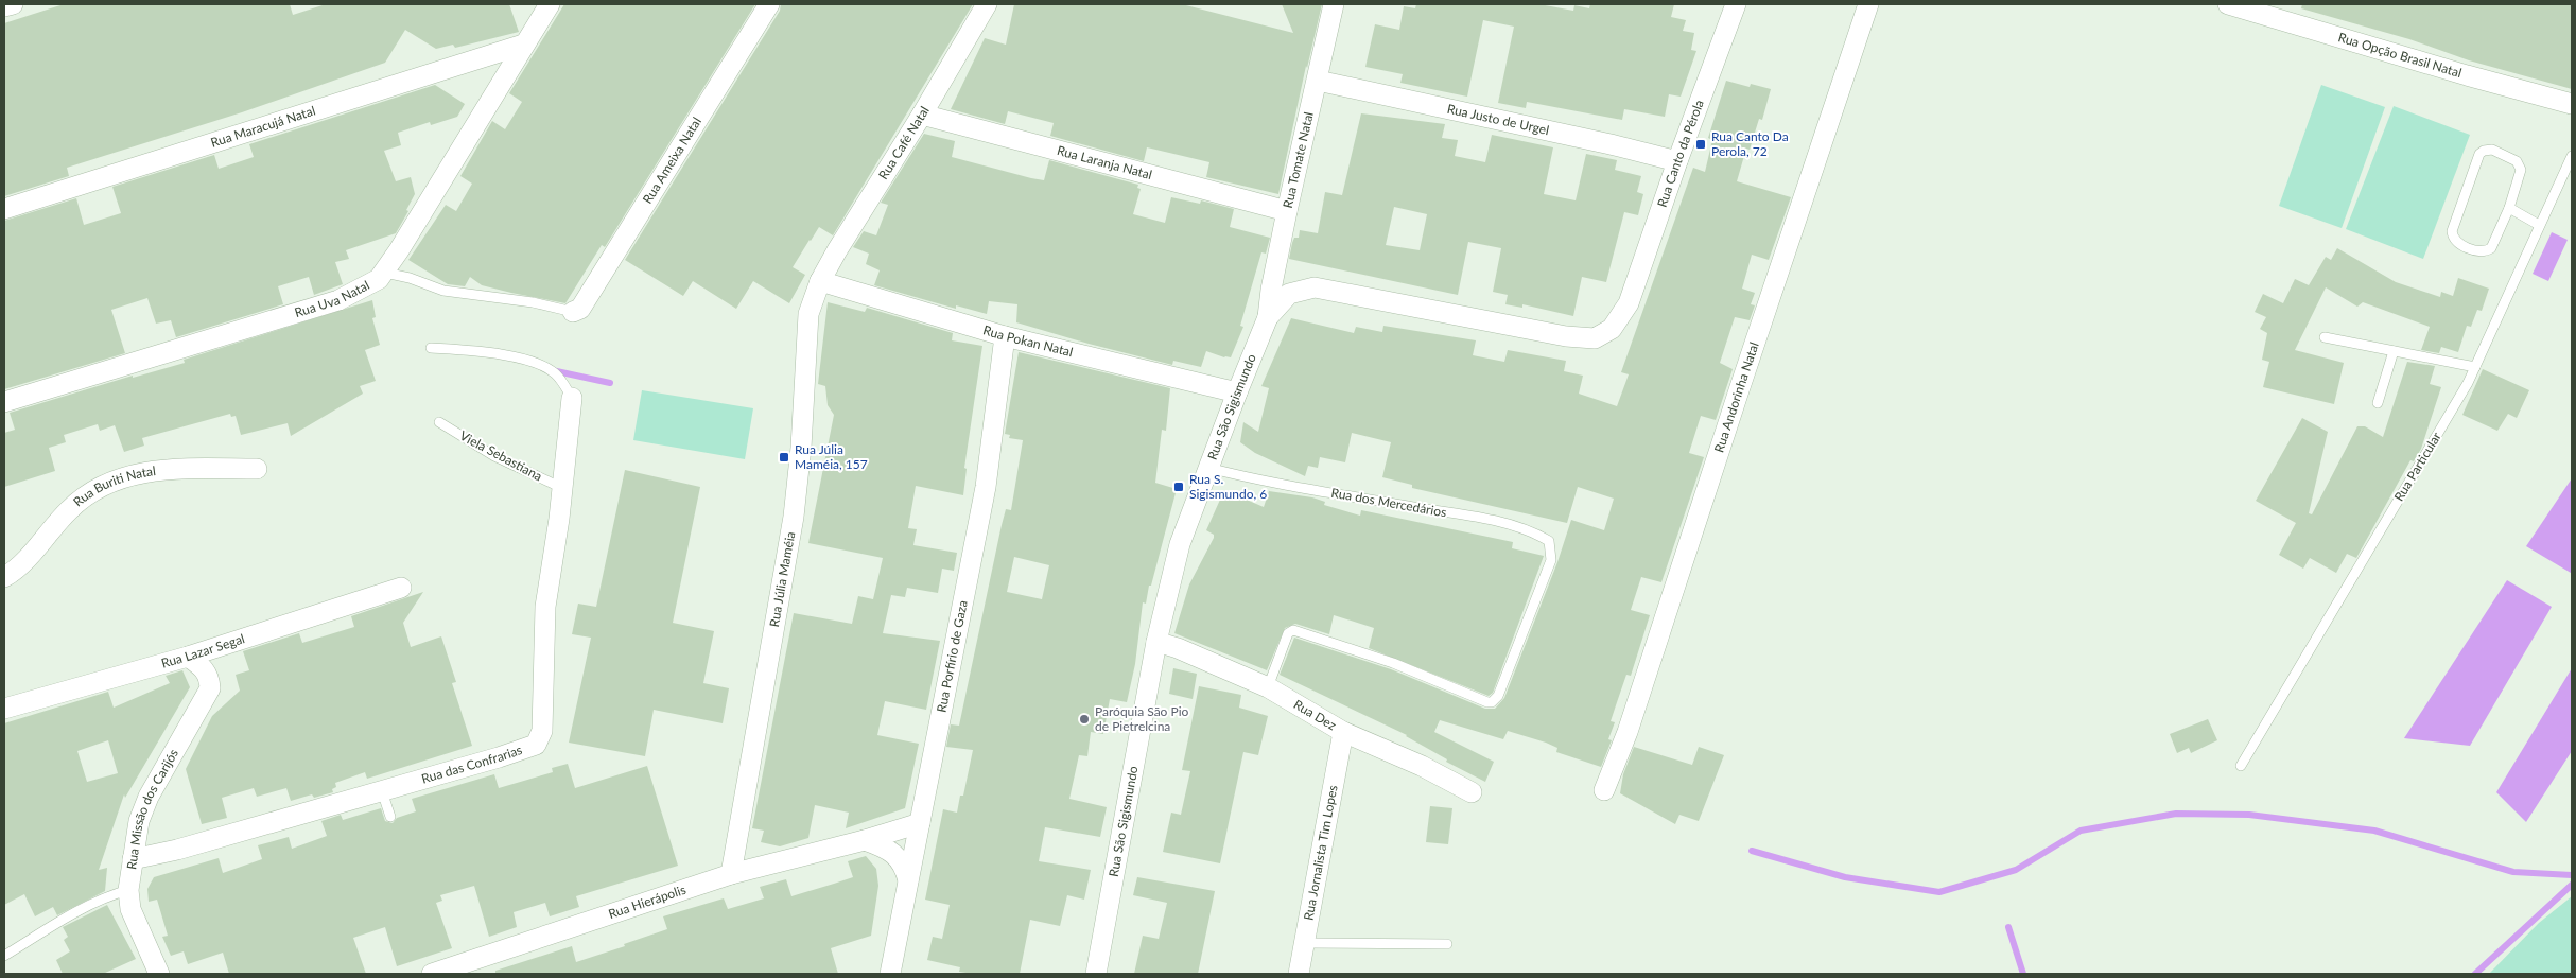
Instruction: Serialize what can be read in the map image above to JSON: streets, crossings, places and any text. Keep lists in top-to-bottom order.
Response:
{
  "streets": {
    "street": [
      "Rua Opção Brasil Natal",
      "Rua Justo de Urgel",
      "Rua Maracujá Natal",
      "Rua Café Natal",
      "Rua Canto da Pérola",
      "Rua Ameixa Natal",
      "Rua Tomate Natal",
      "Rua Laranja Natal",
      "Rua Uva Natal",
      "Rua Pokan Natal",
      "Rua Andorinha Natal",
      "Rua São Sigismundo",
      "Rua Buriti Natal",
      "Rua Júlia Maméia",
      "Rua Lazar Segal",
      "Rua Porfírio de Gaza",
      "Rua Dez",
      "Rua das Confrarias",
      "Rua Missão dos Carijós",
      "Rua Jornalista Tim Lopes",
      "Rua Hierápolis"
    ],
    "lane": ["Viela Sebastiana", "Rua Particular", "Rua dos Mercedários"]
  },
  "crossings": [
    ["Rua Justo de Urgel", "Rua Canto da Pérola"],
    ["Rua Justo de Urgel", "Rua Tomate Natal"],
    ["Rua Maracujá Natal", "Rua Uva Natal"],
    ["Rua Café Natal", "Rua Laranja Natal"],
    ["Rua Café Natal", "Rua Pokan Natal"],
    ["Rua Café Natal", "Rua Júlia Maméia"],
    ["Rua Canto da Pérola", "Rua São Sigismundo"],
    ["Rua Tomate Natal", "Rua Laranja Natal"],
    ["Rua Tomate Natal", "Rua São Sigismundo"],
    ["Rua Pokan Natal", "Rua São Sigismundo"],
    ["Rua Pokan Natal", "Rua Júlia Maméia"],
    ["Rua Pokan Natal", "Rua Porfírio de Gaza"],
    ["Rua São Sigismundo", "Rua dos Mercedários"],
    ["Rua São Sigismundo", "Rua Dez"],
    ["Viela Sebastiana", "Rua das Confrarias"],
    ["Rua dos Mercedários", "Rua Dez"],
    ["Rua Júlia Maméia", "Rua Hierápolis"],
    ["Rua Lazar Segal", "Rua Missão dos Carijós"],
    ["Rua Porfírio de Gaza", "Rua Hierápolis"],
    ["Rua Dez", "Rua Jornalista Tim Lopes"],
    ["Rua das Confrarias", "Rua Missão dos Carijós"]
  ],
  "places": {
    "transit": ["Rua Canto Da Perola, 72", "Rua Júlia Maméia, 157", "Rua S. Sigismundo, 6"],
    "other": ["Paróquia São Pio de Pietrelcina"]
  }
}
